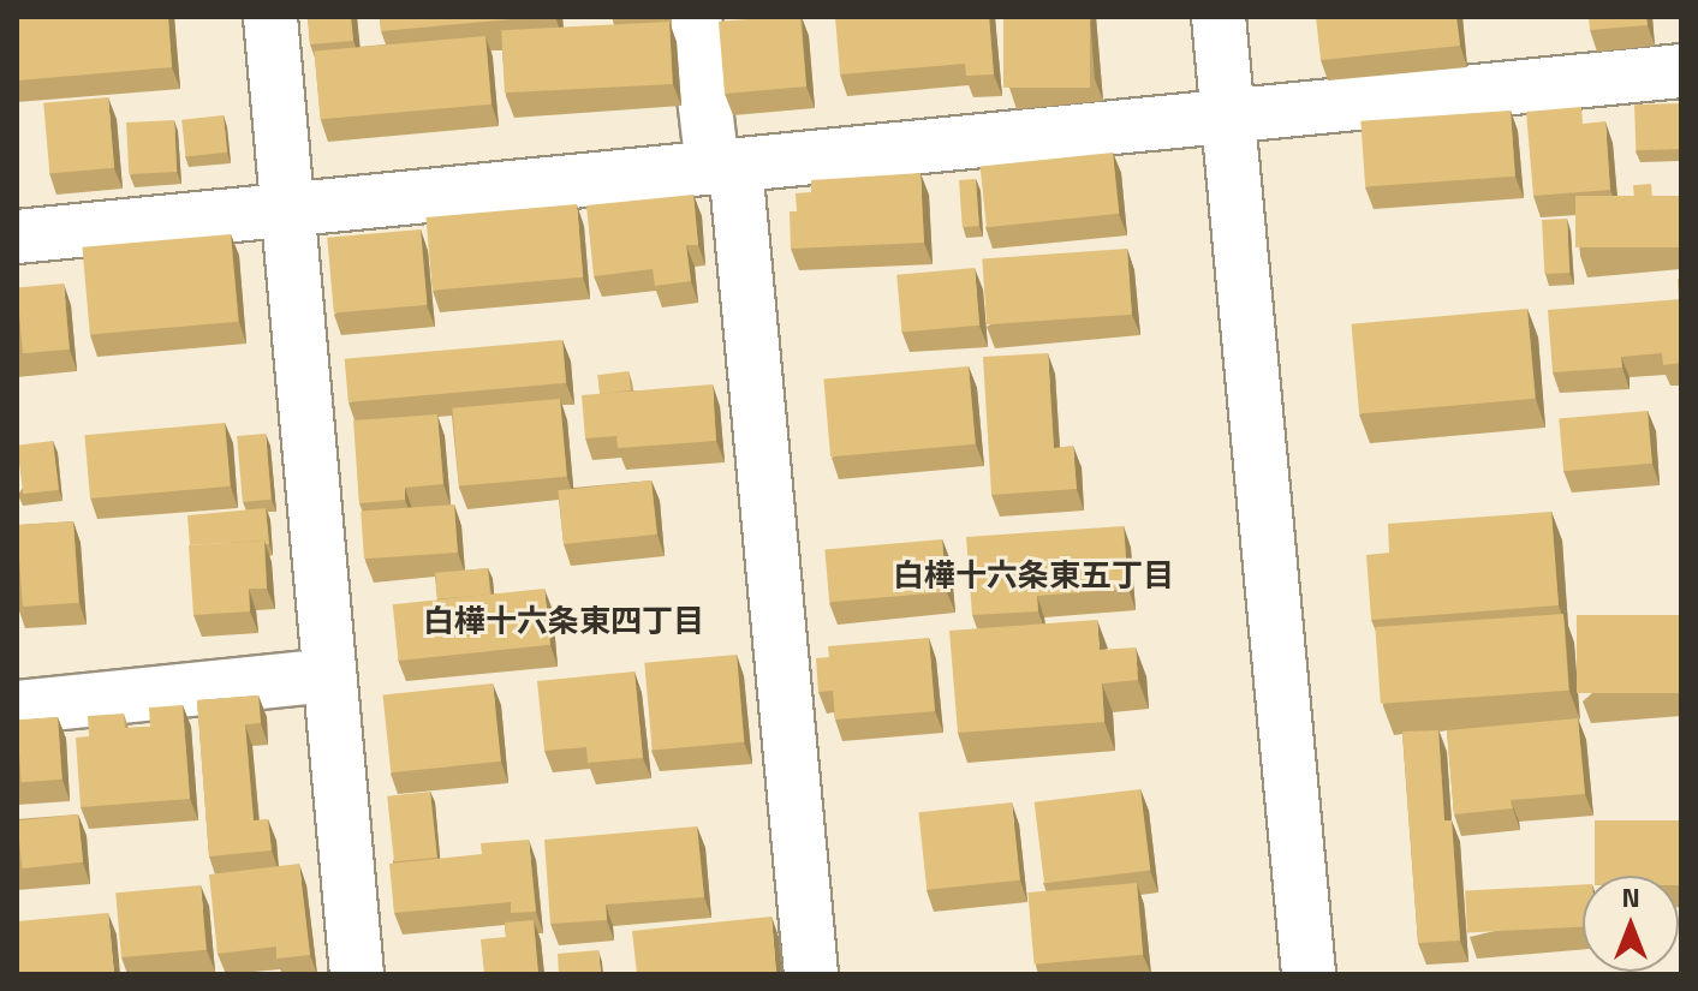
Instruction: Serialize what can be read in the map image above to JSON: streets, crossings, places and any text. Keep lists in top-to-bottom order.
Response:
{
  "districts": ["白樺十六条東五丁目", "白樺十六条東四丁目"],
  "north": "top"
}
